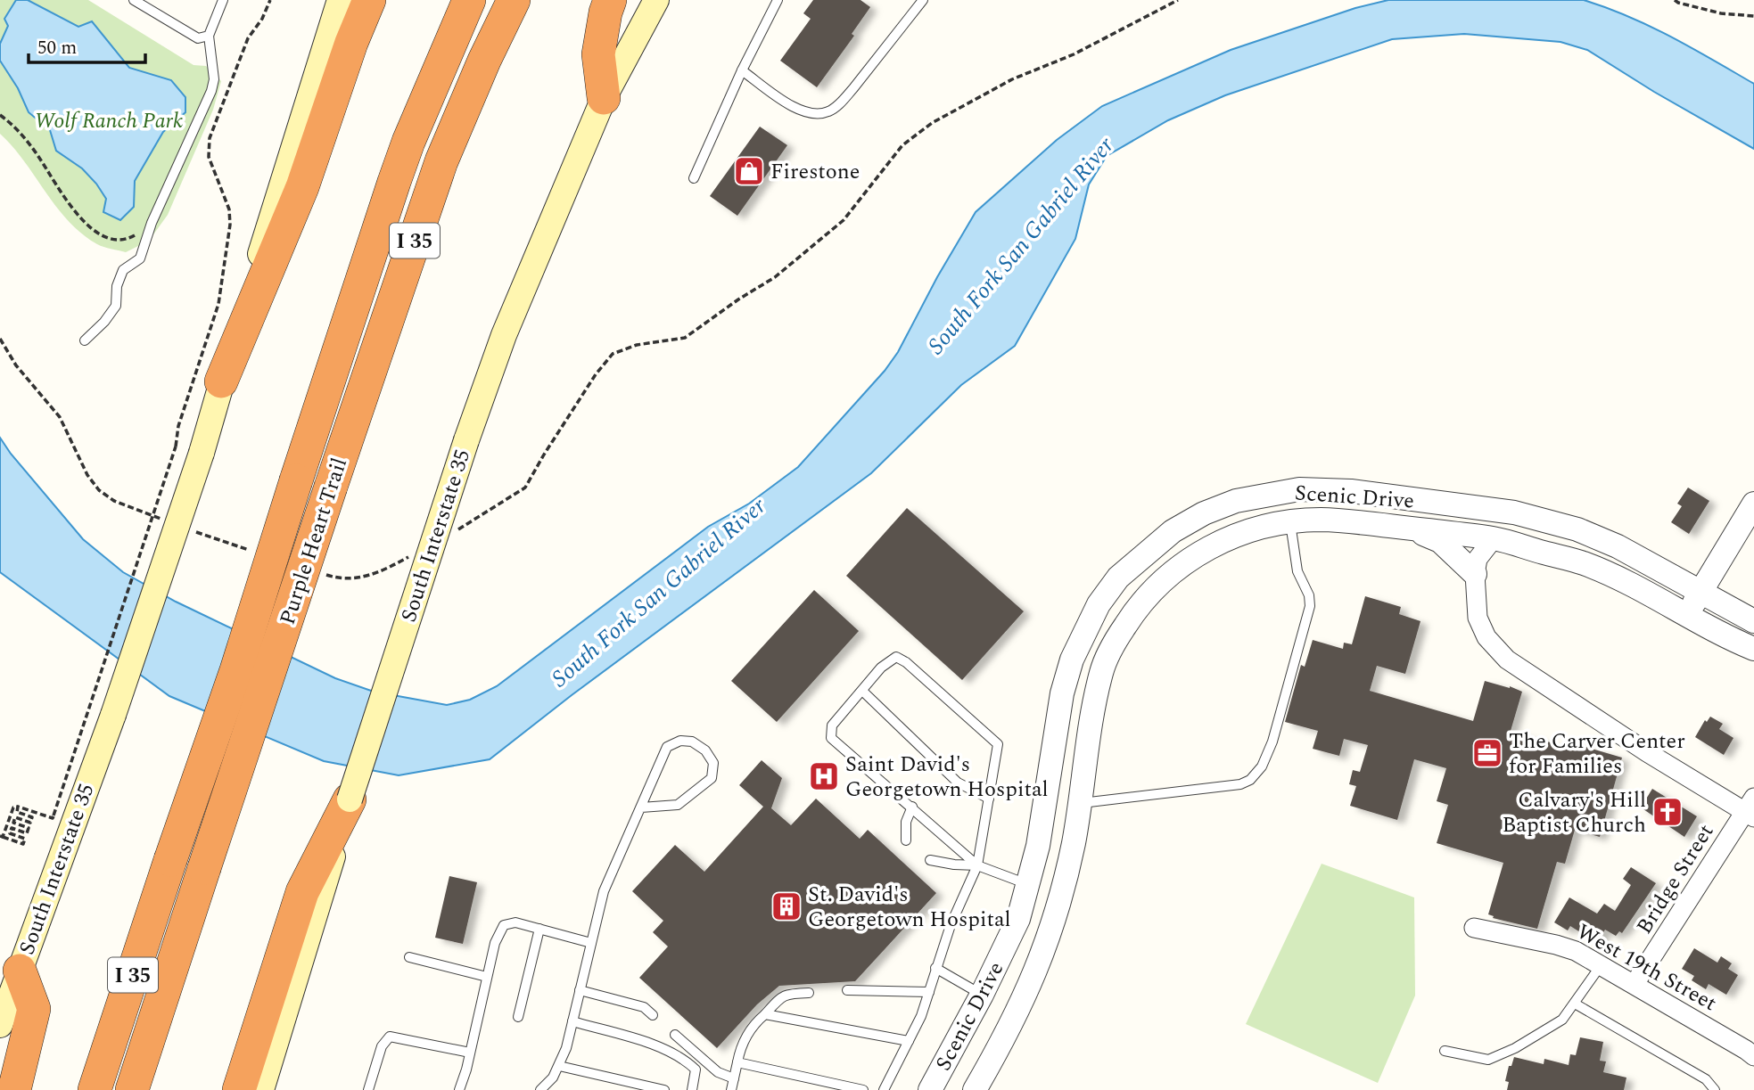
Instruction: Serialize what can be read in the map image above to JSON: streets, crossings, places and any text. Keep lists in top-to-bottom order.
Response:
{
  "streets": {
    "highway": ["I 35", "Purple Heart Trail"],
    "main road": ["South Interstate 35"],
    "street": ["Scenic Drive", "Bridge Street", "West 19th Street"]
  },
  "crossings": [
    ["Bridge Street", "West 19th Street"]
  ],
  "water": ["South Fork San Gabriel River"],
  "parks": ["Wolf Ranch Park"],
  "places": {
    "shop": ["Firestone"],
    "office": ["The Carver Center for Families"],
    "hospital": ["Saint David's Georgetown Hospital"],
    "church": ["Calvary's Hill Baptist Church"],
    "building": ["St. David's Georgetown Hospital"]
  },
  "scale_bar": "50 m"
}
